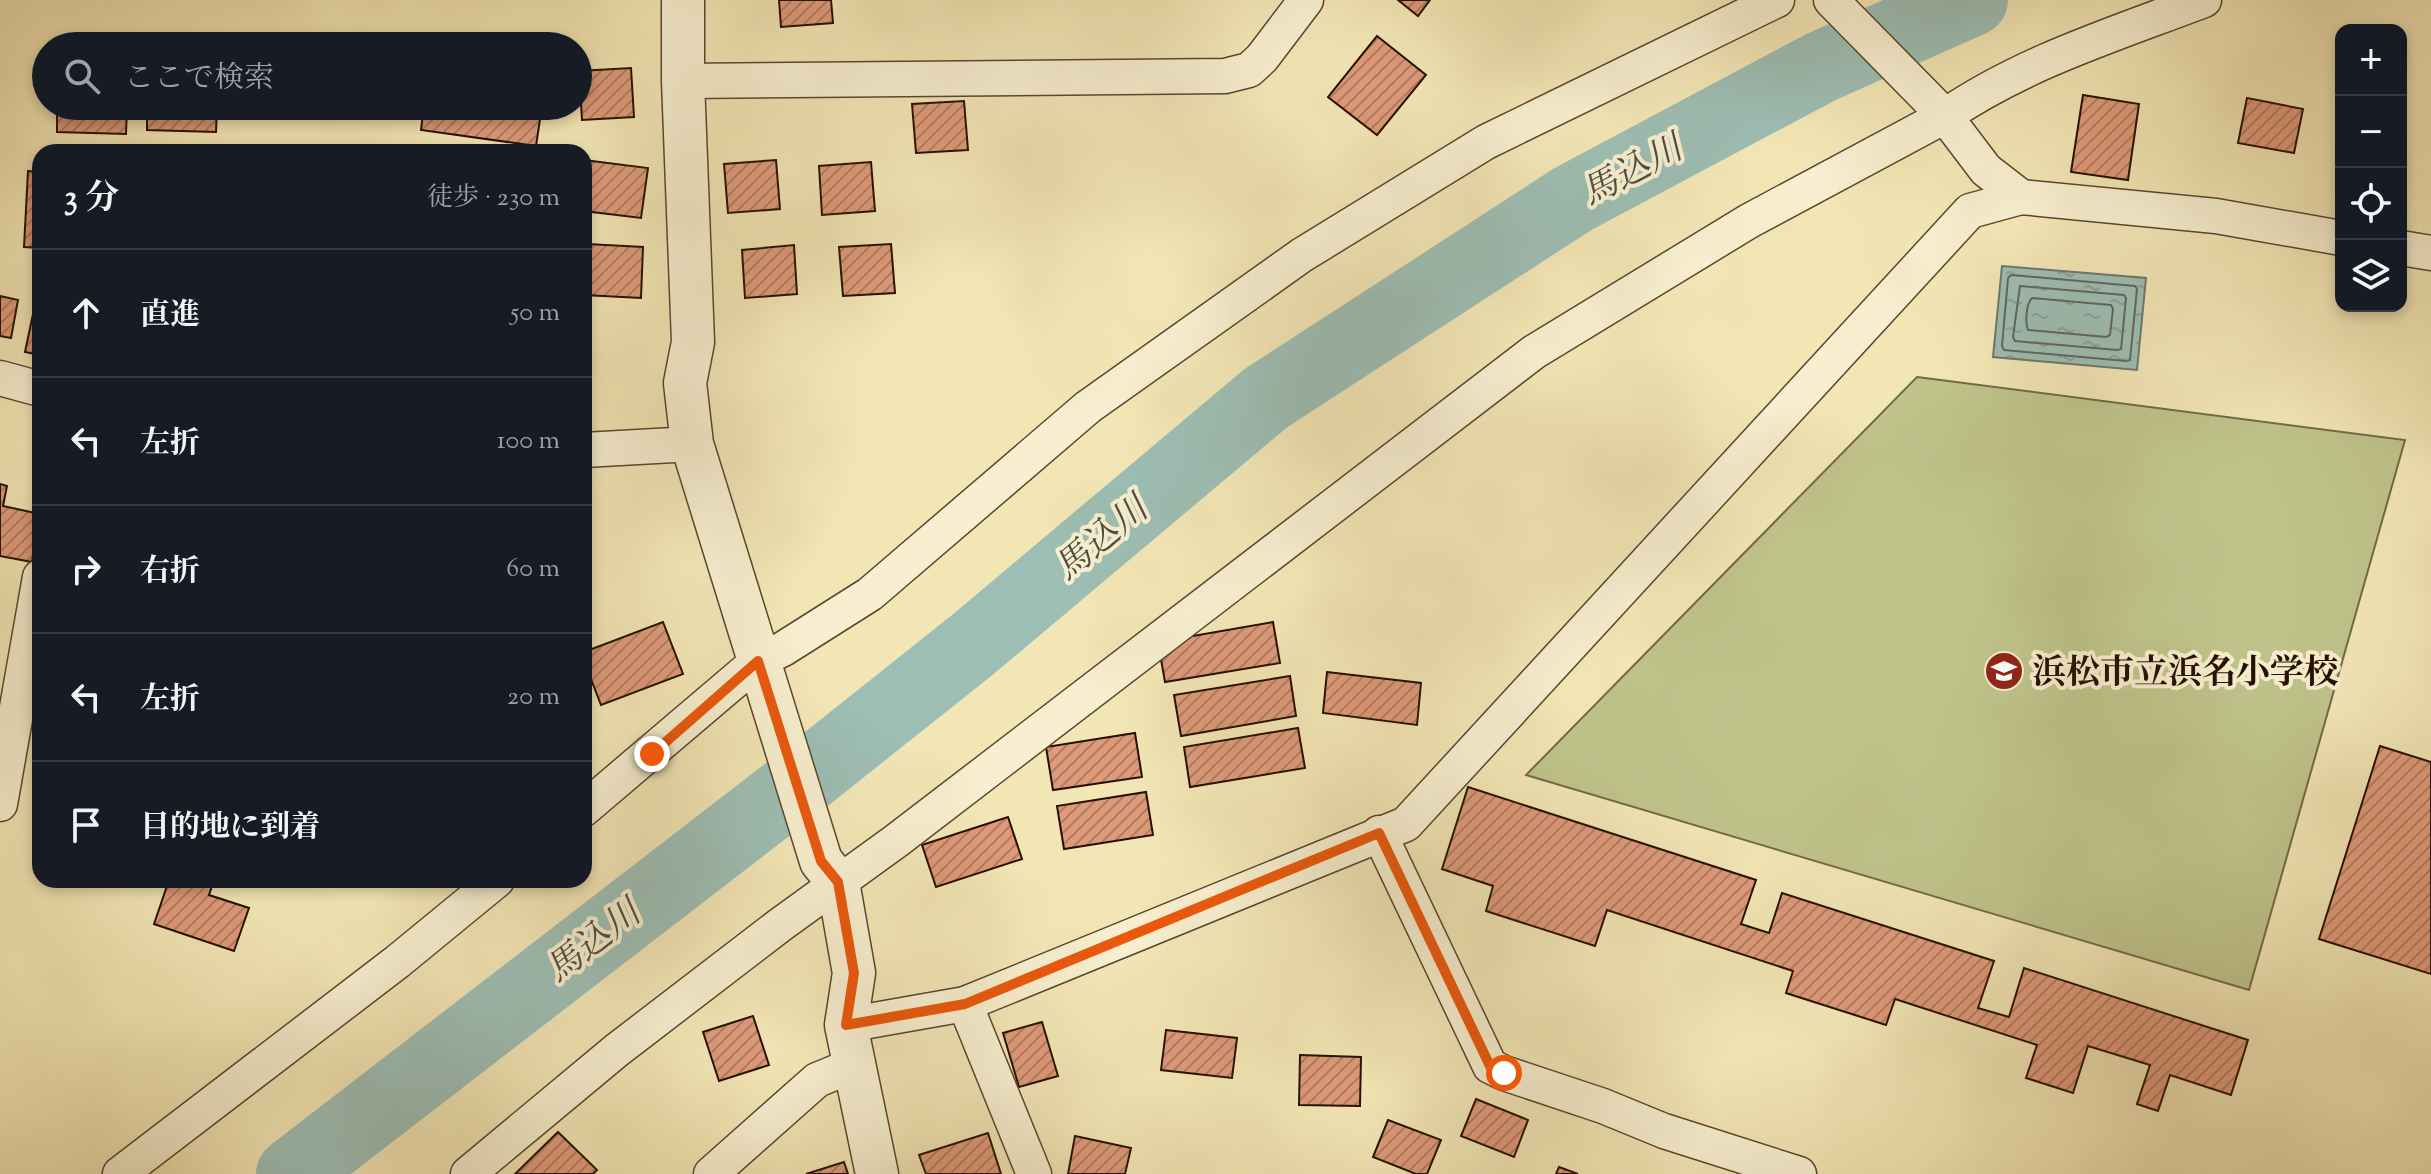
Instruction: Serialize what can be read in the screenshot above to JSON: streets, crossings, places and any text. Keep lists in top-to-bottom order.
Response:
{
  "water": ["馬込川"],
  "places": {
    "school or university": ["浜松市立浜名小学校"]
  },
  "page": {
    "map_buttons": ["+", "−"],
    "search": "ここで検索",
    "heading": ["3 分", "徒歩 · 230 m"],
    "list": [
      ["直進", "50 m"],
      ["左折", "100 m"],
      ["右折", "60 m"],
      ["左折", "20 m"],
      "目的地に到着"
    ]
  }
}
